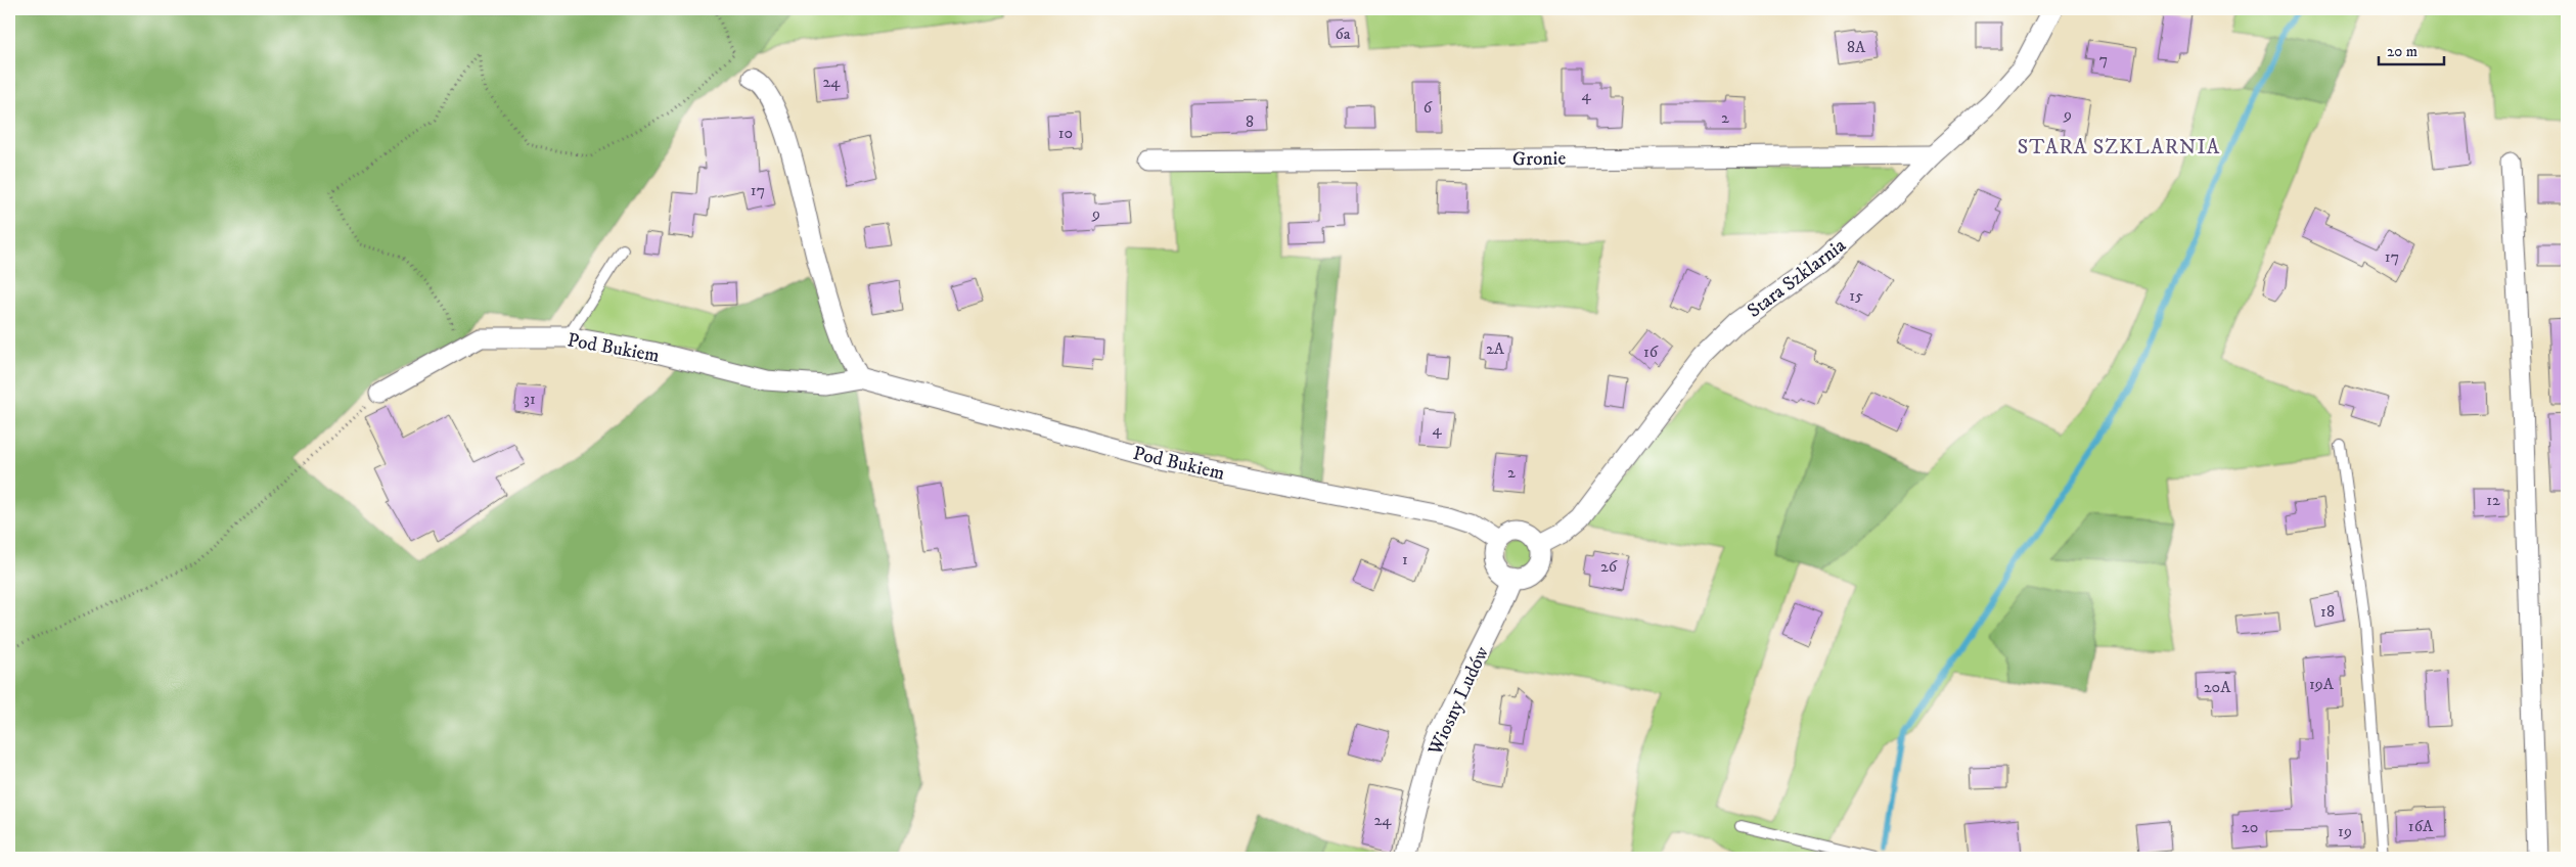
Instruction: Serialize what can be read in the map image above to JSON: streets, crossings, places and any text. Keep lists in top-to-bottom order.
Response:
{
  "streets": {
    "street": [
      "Gronie",
      "Stara Szklarnia",
      "Pod Bukiem",
      "Wiosny Ludów"
    ]
  },
  "crossings": [
    ["Gronie", "Stara Szklarnia"],
    ["Stara Szklarnia", "Pod Bukiem"],
    ["Stara Szklarnia", "Wiosny Ludów"],
    ["Pod Bukiem", "Wiosny Ludów"]
  ],
  "districts": ["STARA SZKLARNIA"],
  "house_numbers": [
    "6a",
    "8A",
    "7",
    "24",
    "4",
    "6",
    "9",
    "2",
    "8",
    "10",
    "17",
    "9",
    "17",
    "15",
    "2A",
    "16",
    "31",
    "4",
    "2",
    "12",
    "1",
    "26",
    "18",
    "19A",
    "20A",
    "24",
    "16A",
    "20",
    "19"
  ],
  "scale_bar": "20 m"
}
